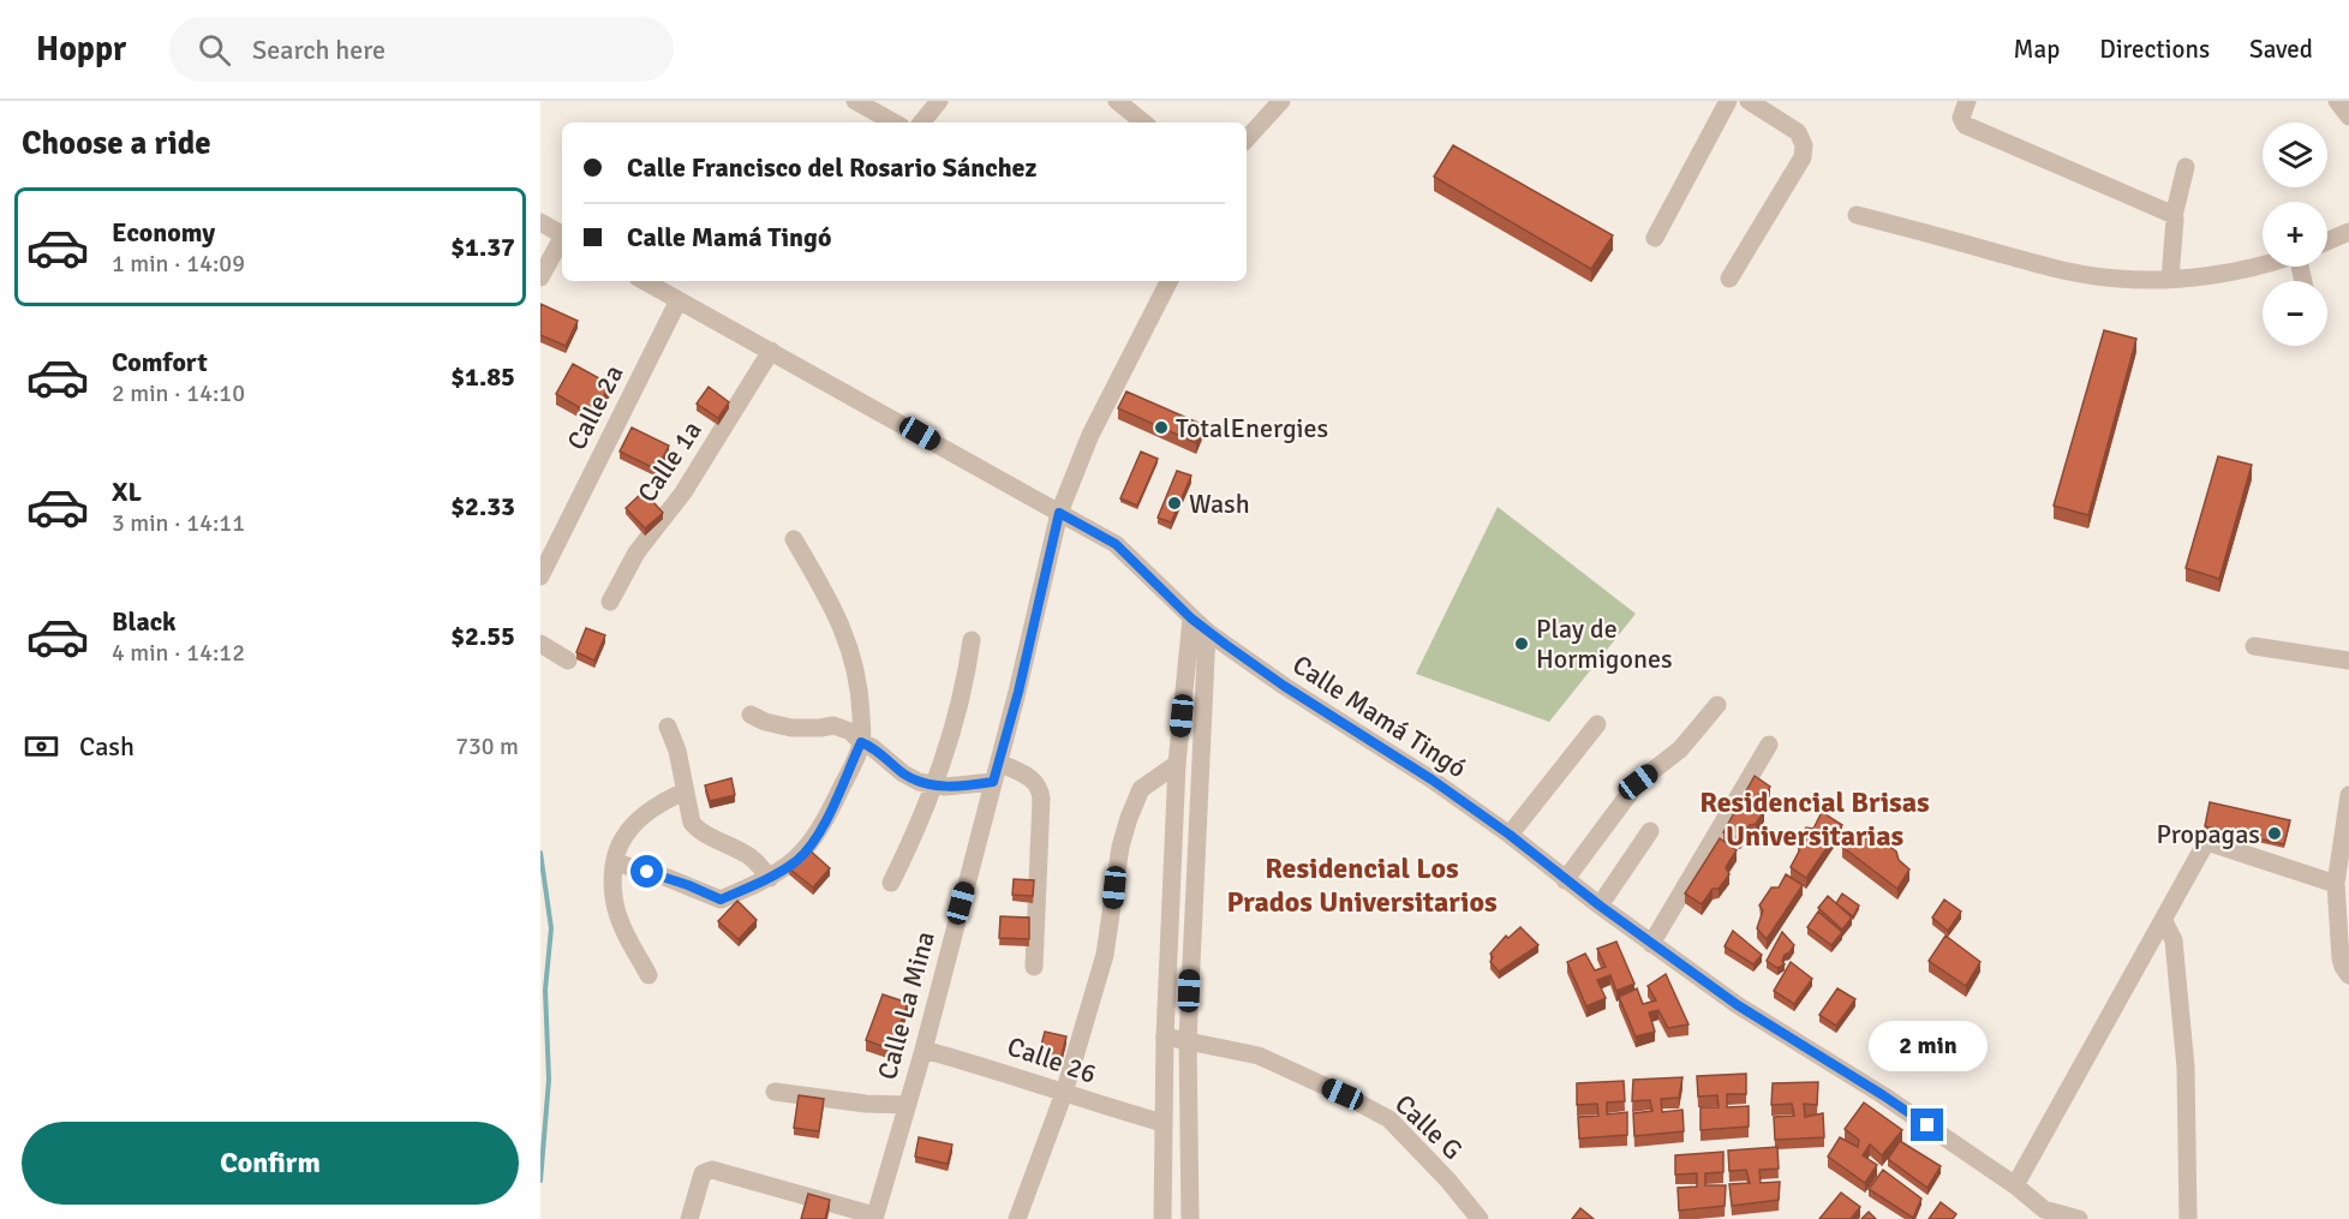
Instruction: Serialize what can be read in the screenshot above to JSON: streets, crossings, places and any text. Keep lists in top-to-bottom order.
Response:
{
  "streets": {
    "street": [
      "Calle 2a",
      "Calle 1a",
      "Calle Mamá Tingó",
      "Calle La Mina",
      "Calle 26",
      "Calle G"
    ]
  },
  "crossings": [
    ["Calle 2a", "Calle Mamá Tingó"],
    ["Calle 1a", "Calle Mamá Tingó"],
    ["Calle Mamá Tingó", "Calle La Mina"],
    ["Calle La Mina", "Calle 26"]
  ],
  "districts": ["Residencial Brisas Universitarias", "Residencial Los Prados Universitarios"],
  "places": [
    "TotalEnergies",
    "Wash",
    "Play de Hormigones",
    "Propagas"
  ],
  "page": {
    "header": "Hoppr",
    "search": "Search here",
    "nav": ["Map", "Directions", "Saved"],
    "heading": "Choose a ride",
    "map_buttons": ["+", "−"],
    "banner": ["Calle Francisco del Rosario Sánchez", "Calle Mamá Tingó"],
    "list": [
      {
        "name": "Economy",
        "note": "1 min · 14:09",
        "value": "$1.37"
      },
      {
        "name": "Comfort",
        "note": "2 min · 14:10",
        "value": "$1.85"
      },
      {
        "name": "XL",
        "note": "3 min · 14:11",
        "value": "$2.33"
      },
      {
        "name": "Black",
        "note": "4 min · 14:12",
        "value": "$2.55"
      }
    ],
    "pay": ["Cash", "730 m"],
    "bubble": "2 min",
    "buttons": "Confirm"
  }
}
